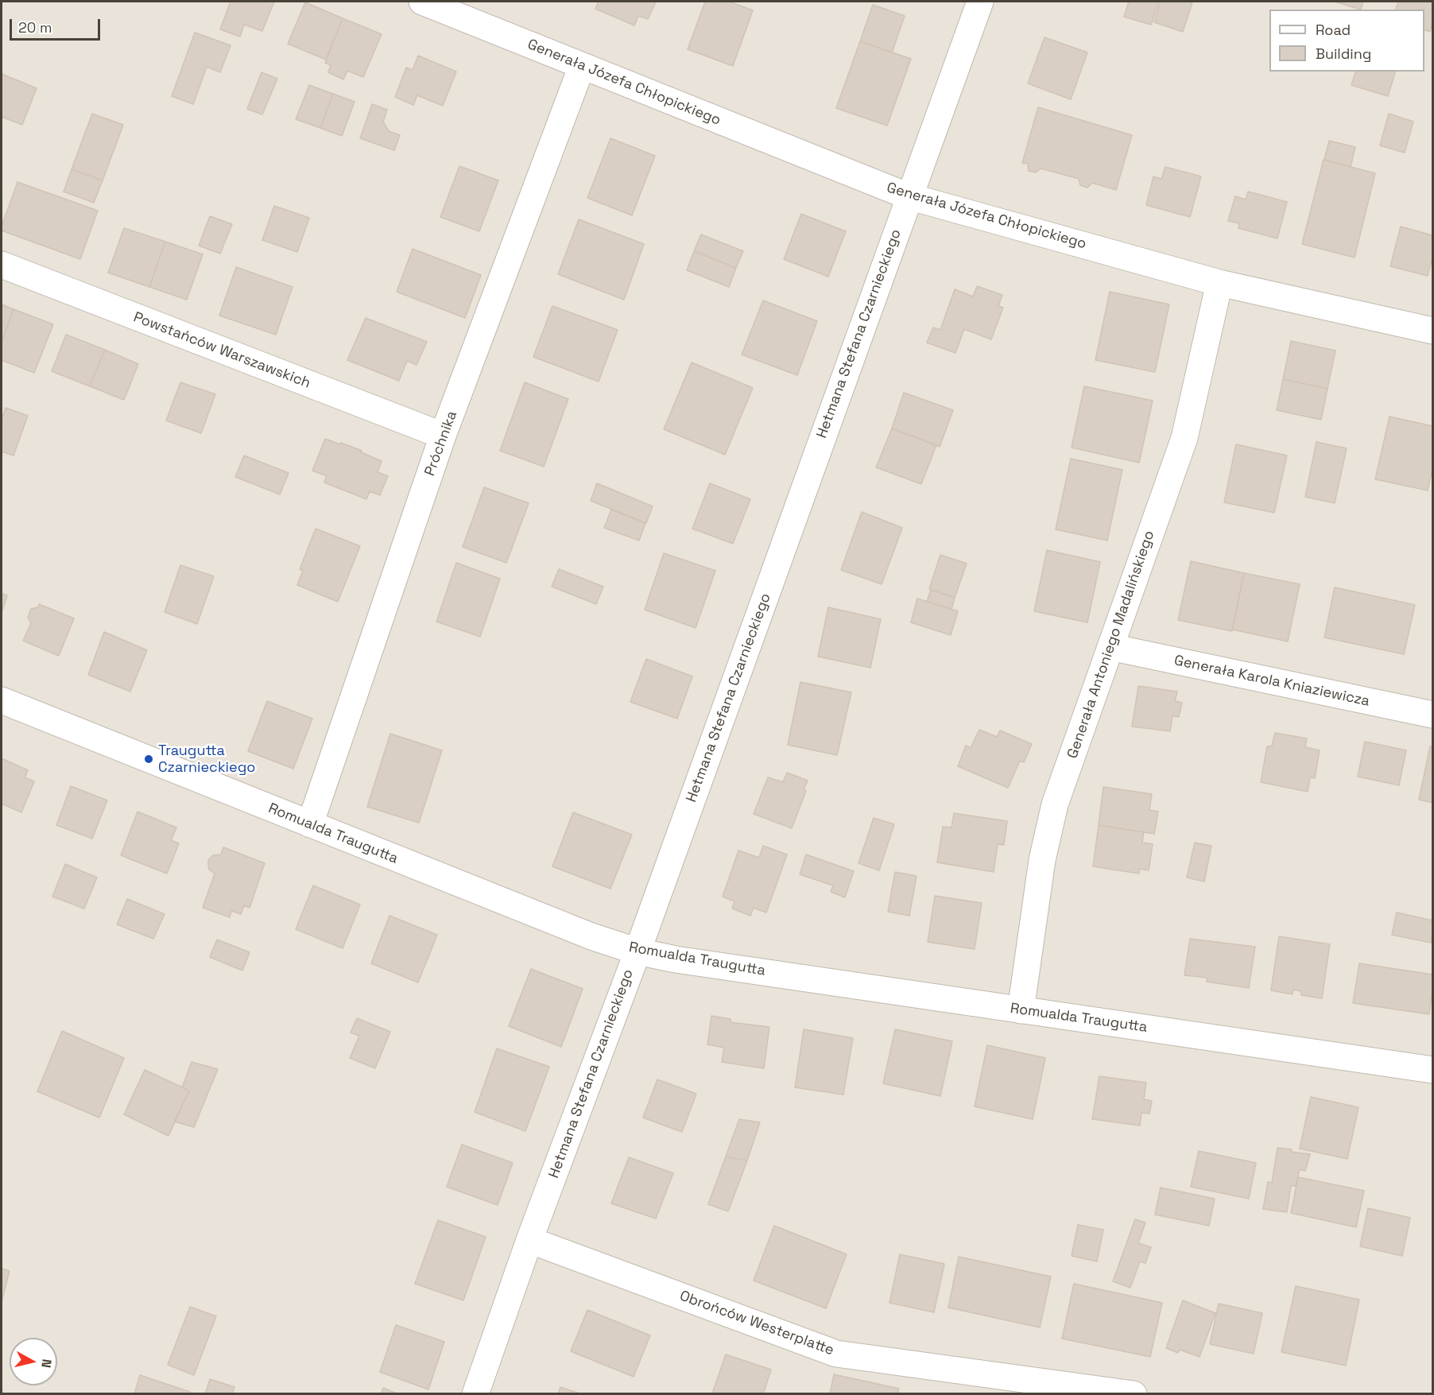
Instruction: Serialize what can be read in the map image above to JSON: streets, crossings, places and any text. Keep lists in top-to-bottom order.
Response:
{
  "streets": {
    "street": [
      "Generała Józefa Chłopickiego",
      "Hetmana Stefana Czarnieckiego",
      "Powstańców Warszawskich",
      "Próchnika",
      "Generała Antoniego Madalińskiego",
      "Generała Karola Kniaziewicza",
      "Romualda Traugutta",
      "Obrońców Westerplatte"
    ]
  },
  "crossings": [
    ["Generała Józefa Chłopickiego", "Hetmana Stefana Czarnieckiego"],
    ["Generała Józefa Chłopickiego", "Próchnika"],
    ["Generała Józefa Chłopickiego", "Generała Antoniego Madalińskiego"],
    ["Hetmana Stefana Czarnieckiego", "Romualda Traugutta"],
    ["Hetmana Stefana Czarnieckiego", "Obrońców Westerplatte"],
    ["Powstańców Warszawskich", "Próchnika"],
    ["Próchnika", "Romualda Traugutta"],
    ["Generała Antoniego Madalińskiego", "Generała Karola Kniaziewicza"],
    ["Generała Antoniego Madalińskiego", "Romualda Traugutta"]
  ],
  "places": ["Traugutta Czarnieckiego"],
  "legend": ["Road", "Building"],
  "scale_bar": "20 m",
  "north": "right"
}
